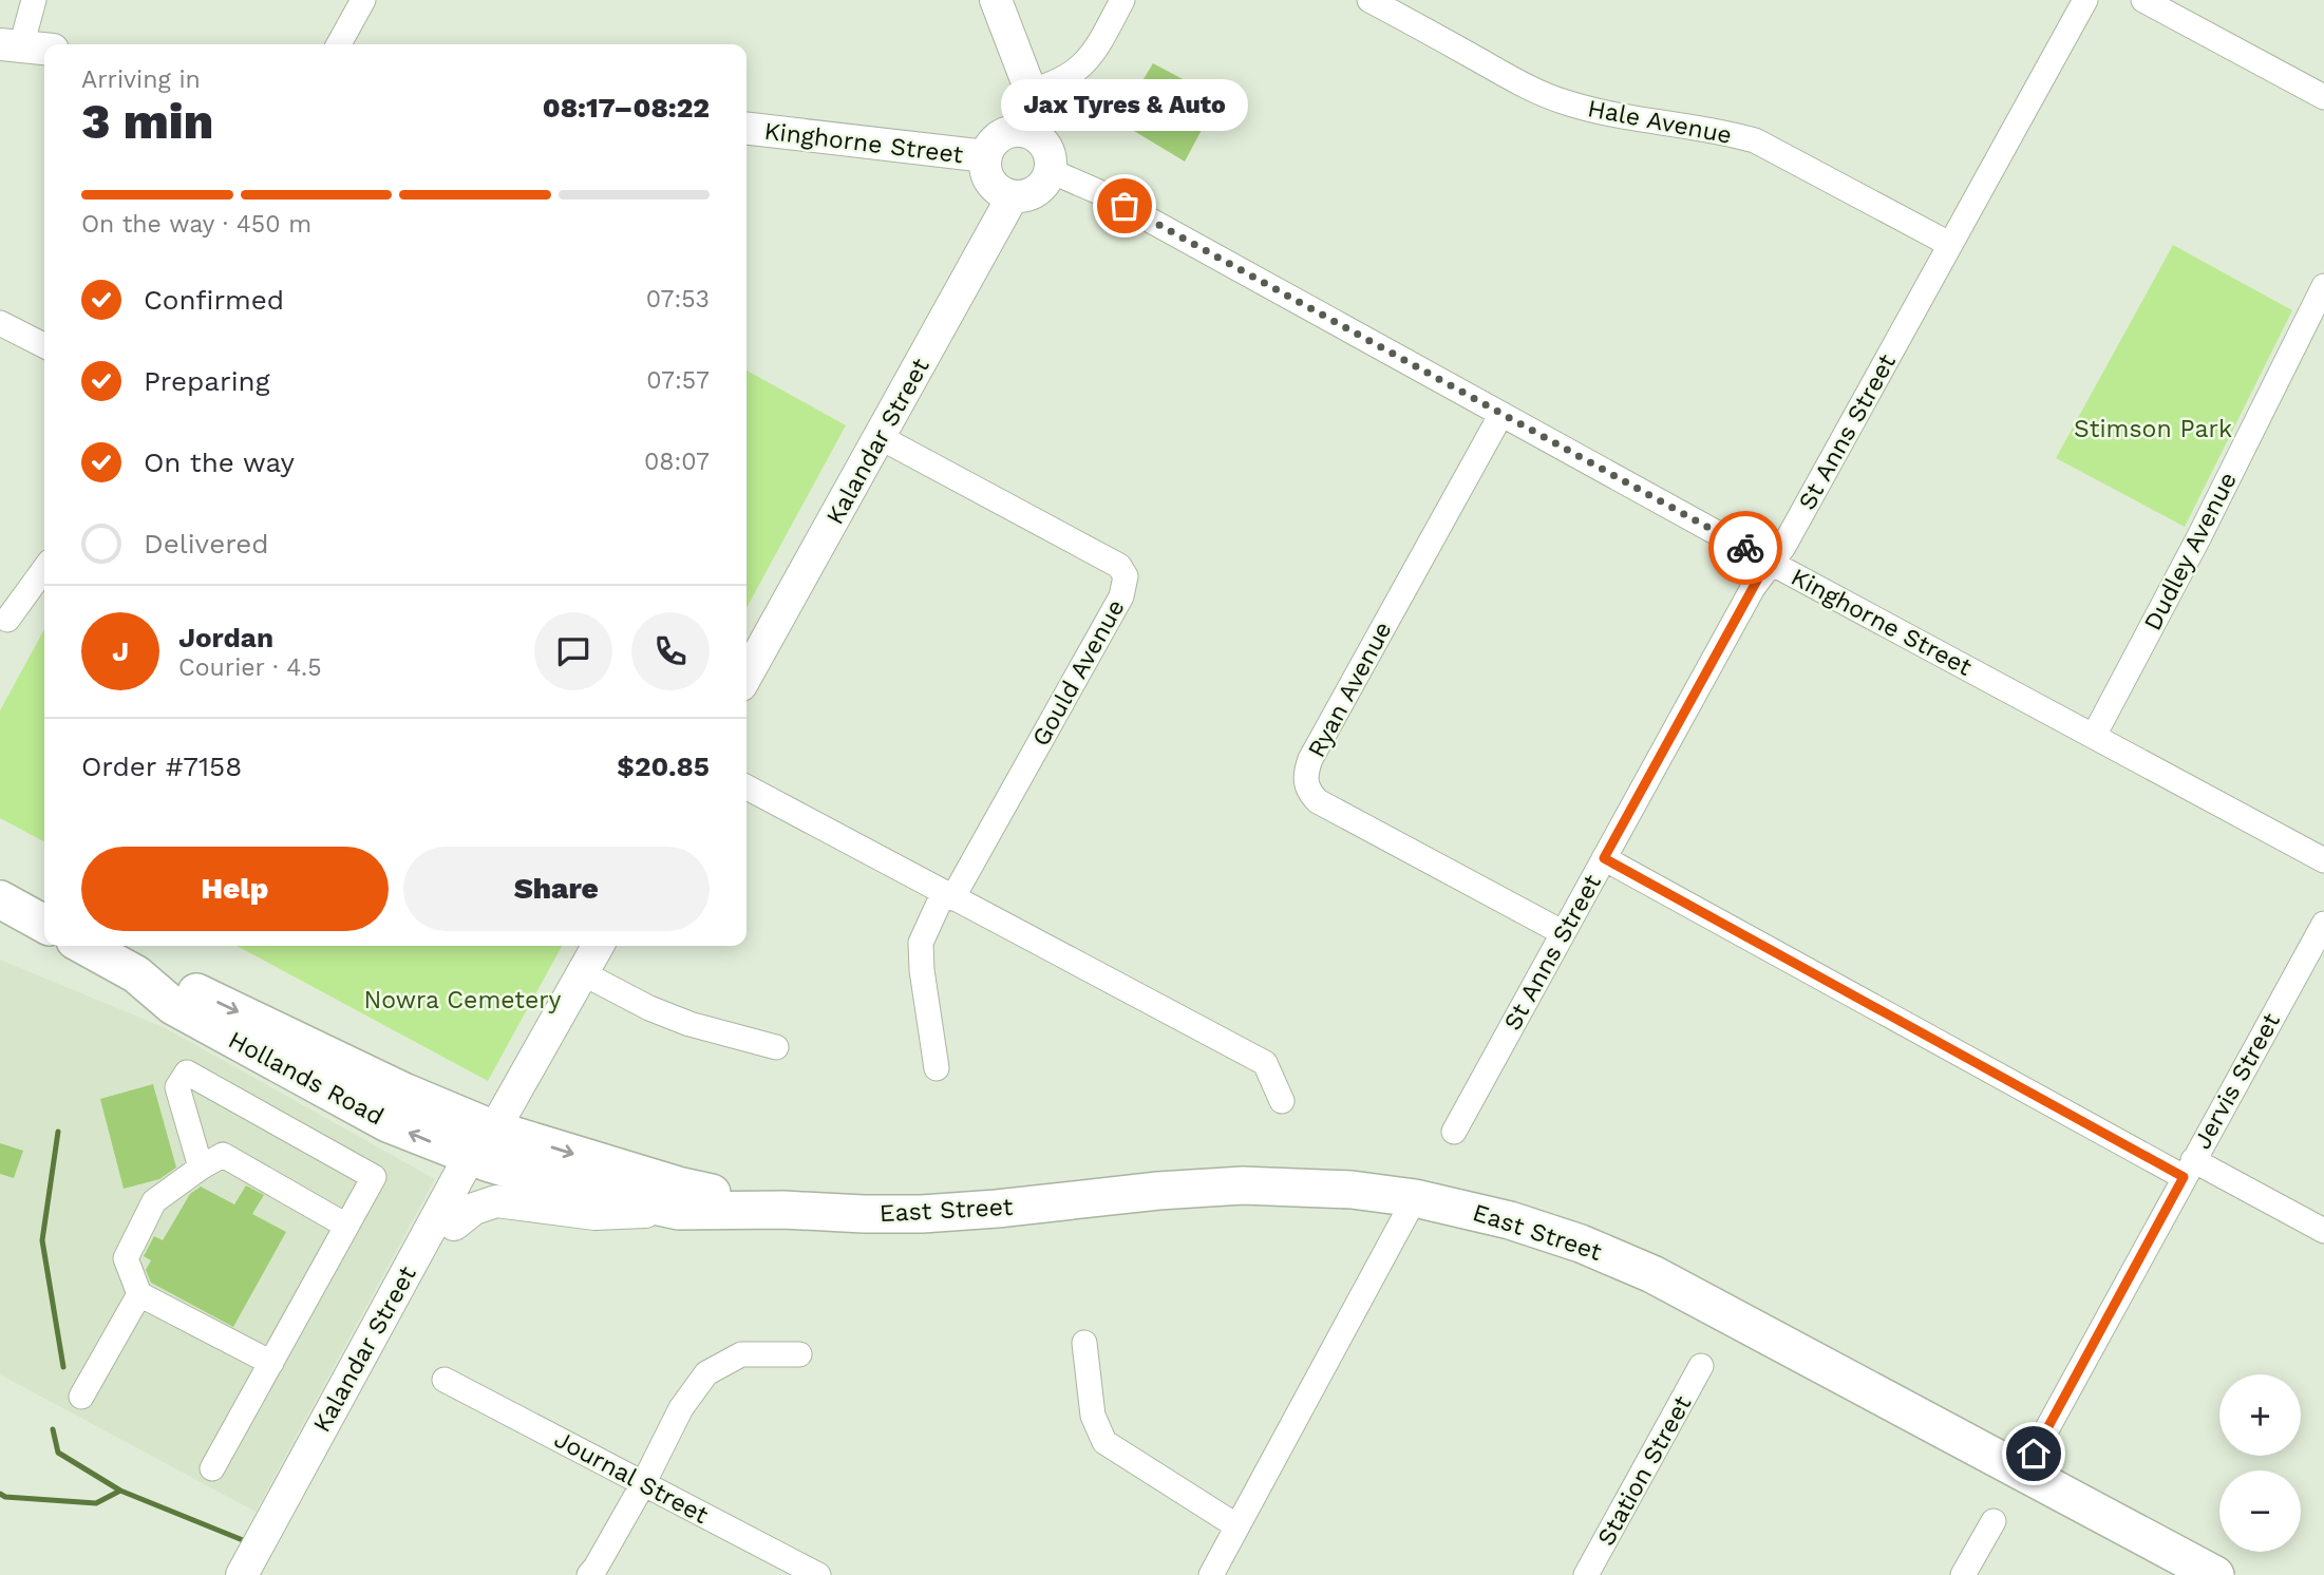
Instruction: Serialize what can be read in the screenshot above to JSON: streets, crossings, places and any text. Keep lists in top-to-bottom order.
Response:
{
  "streets": {
    "highway": ["Hollands Road", "East Street"],
    "main road": ["Kinghorne Street", "Kalandar Street"],
    "street": [
      "Hale Avenue",
      "St Anns Street",
      "Dudley Avenue",
      "Gould Avenue",
      "Ryan Avenue",
      "Jervis Street",
      "Station Street",
      "Journal Street"
    ]
  },
  "crossings": [
    ["Hale Avenue", "St Anns Street"],
    ["Kinghorne Street", "St Anns Street"],
    ["Kinghorne Street", "Kalandar Street"],
    ["Kinghorne Street", "Dudley Avenue"],
    ["Kinghorne Street", "Ryan Avenue"],
    ["St Anns Street", "Ryan Avenue"],
    ["Kalandar Street", "Gould Avenue"],
    ["Kalandar Street", "Hollands Road"],
    ["Kalandar Street", "East Street"],
    ["Hollands Road", "East Street"],
    ["Jervis Street", "East Street"]
  ],
  "parks": ["Stimson Park", "Nowra Cemetery"],
  "places": ["Jax Tyres & Auto"],
  "page": {
    "heading": ["3 min", "Arriving in", "08:17–08:22"],
    "panel": [
      "Jordan",
      "Courier · 4.5",
      "Order #7158",
      "$20.85"
    ],
    "bubble": "Jax Tyres & Auto",
    "bar": "On the way · 450 m",
    "list": [
      ["Confirmed", "07:53"],
      ["Preparing", "07:57"],
      ["On the way", "08:07"],
      "Delivered"
    ],
    "round": "J",
    "buttons": ["Help", "Share"],
    "map_buttons": ["+", "−"]
  }
}
